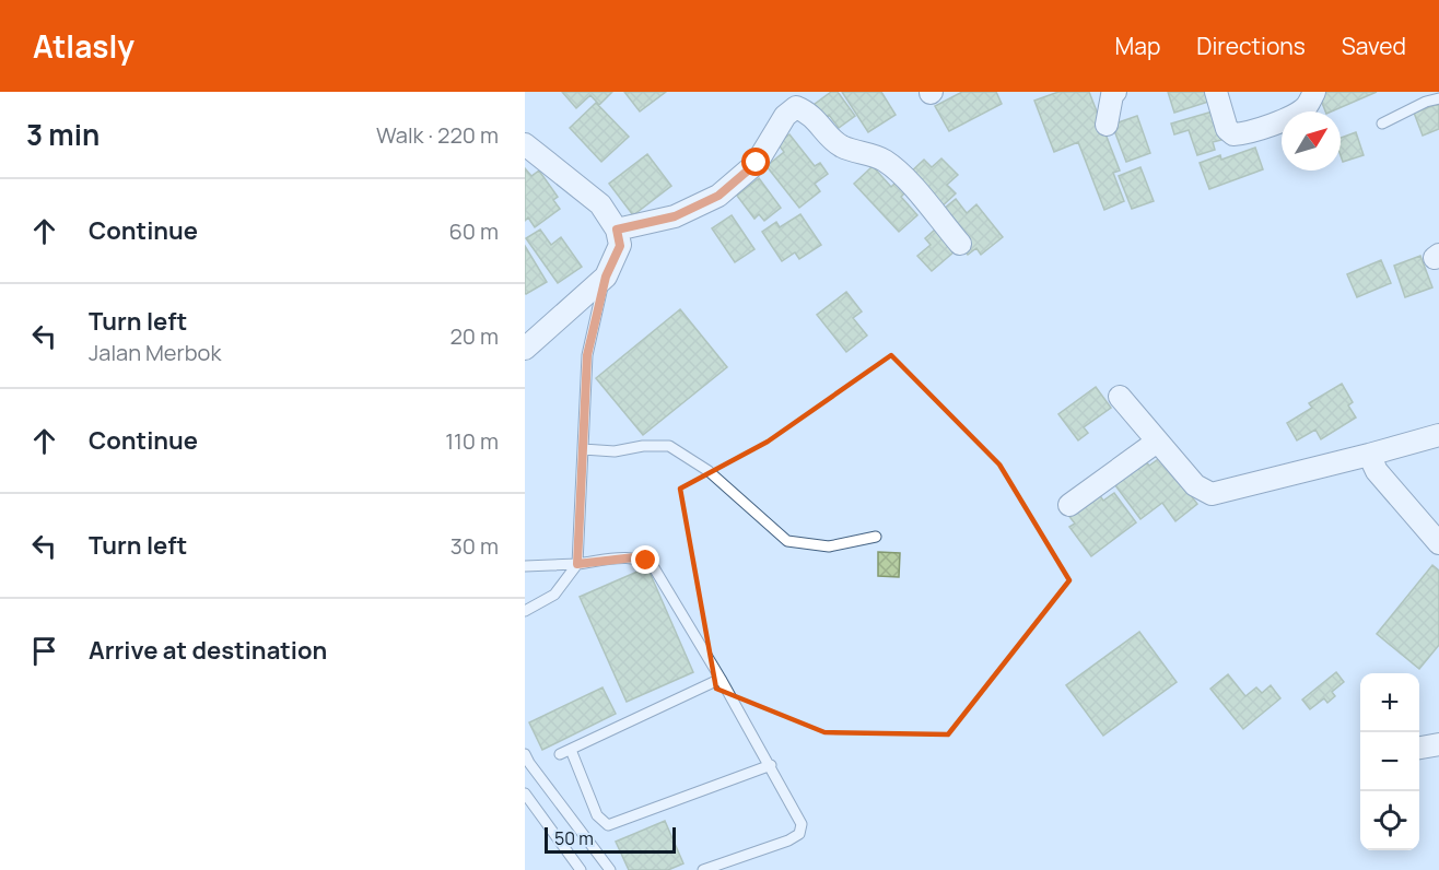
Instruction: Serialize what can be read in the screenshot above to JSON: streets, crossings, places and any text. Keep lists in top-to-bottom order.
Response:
{
  "scale_bar": "50 m",
  "north": "top right",
  "page": {
    "header": "Atlasly",
    "nav": ["Map", "Directions", "Saved"],
    "heading": ["3 min", "Walk · 220 m"],
    "list": [
      ["Continue", "60 m"],
      ["Turn left", "Jalan Merbok", "20 m"],
      ["Continue", "110 m"],
      ["Turn left", "30 m"],
      "Arrive at destination"
    ],
    "map_buttons": ["+", "−"],
    "scale": "50 m"
  }
}
